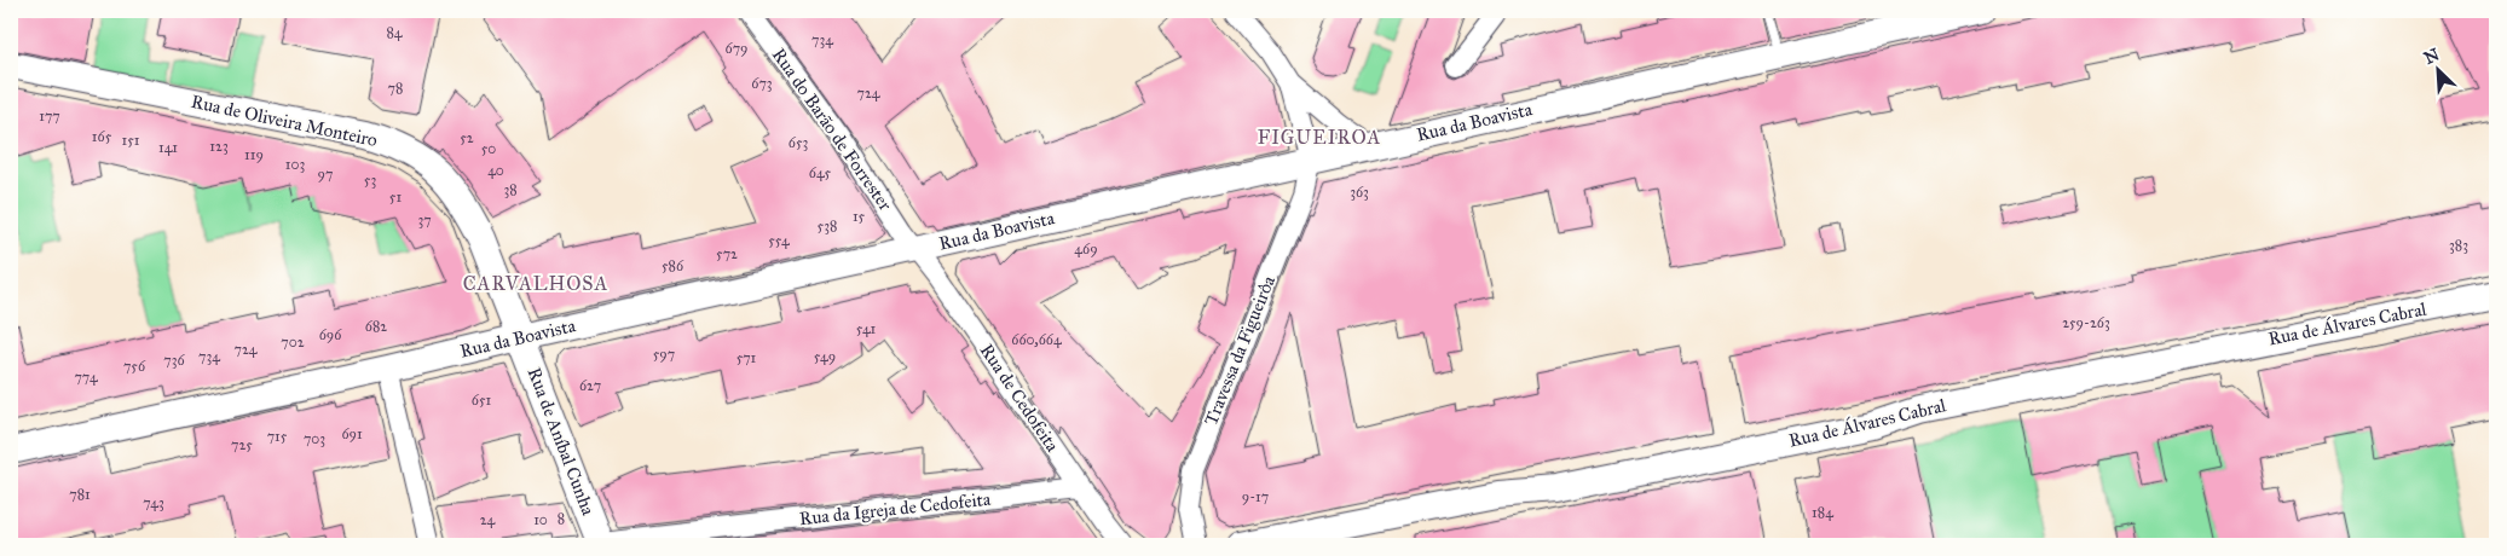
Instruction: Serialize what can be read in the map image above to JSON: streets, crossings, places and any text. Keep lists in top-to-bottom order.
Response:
{
  "streets": {
    "main road": [
      "Rua de Oliveira Monteiro",
      "Rua da Boavista",
      "Rua de Álvares Cabral",
      "Rua de Aníbal Cunha"
    ],
    "street": [
      "Rua do Barão de Forrester",
      "Travessa da Figueirôa",
      "Rua de Cedofeita",
      "Rua da Igreja de Cedofeita"
    ]
  },
  "crossings": [
    ["Rua de Oliveira Monteiro", "Rua da Boavista"],
    ["Rua de Oliveira Monteiro", "Rua de Aníbal Cunha"],
    ["Rua da Boavista", "Rua do Barão de Forrester"],
    ["Rua da Boavista", "Travessa da Figueirôa"],
    ["Rua da Boavista", "Rua de Cedofeita"],
    ["Rua da Boavista", "Rua de Aníbal Cunha"],
    ["Rua do Barão de Forrester", "Rua de Cedofeita"],
    ["Rua de Cedofeita", "Rua da Igreja de Cedofeita"],
    ["Rua de Aníbal Cunha", "Rua da Igreja de Cedofeita"]
  ],
  "districts": ["FIGUEIROA", "CARVALHOSA"],
  "house_numbers": [
    "84",
    "734",
    "679",
    "673",
    "78",
    "724",
    "177",
    "165",
    "52",
    "151",
    "653",
    "123",
    "141",
    "50",
    "119",
    "103",
    "40",
    "645",
    "97",
    "53",
    "38",
    "363",
    "51",
    "15",
    "37",
    "538",
    "554",
    "383",
    "469",
    "572",
    "586",
    "259-263",
    "682",
    "541",
    "696",
    "660,664",
    "702",
    "724",
    "597",
    "734",
    "549",
    "571",
    "736",
    "756",
    "774",
    "627",
    "651",
    "691",
    "715",
    "703",
    "725",
    "781",
    "9-17",
    "743",
    "184",
    "8",
    "24",
    "10"
  ],
  "north": "top left"
}
